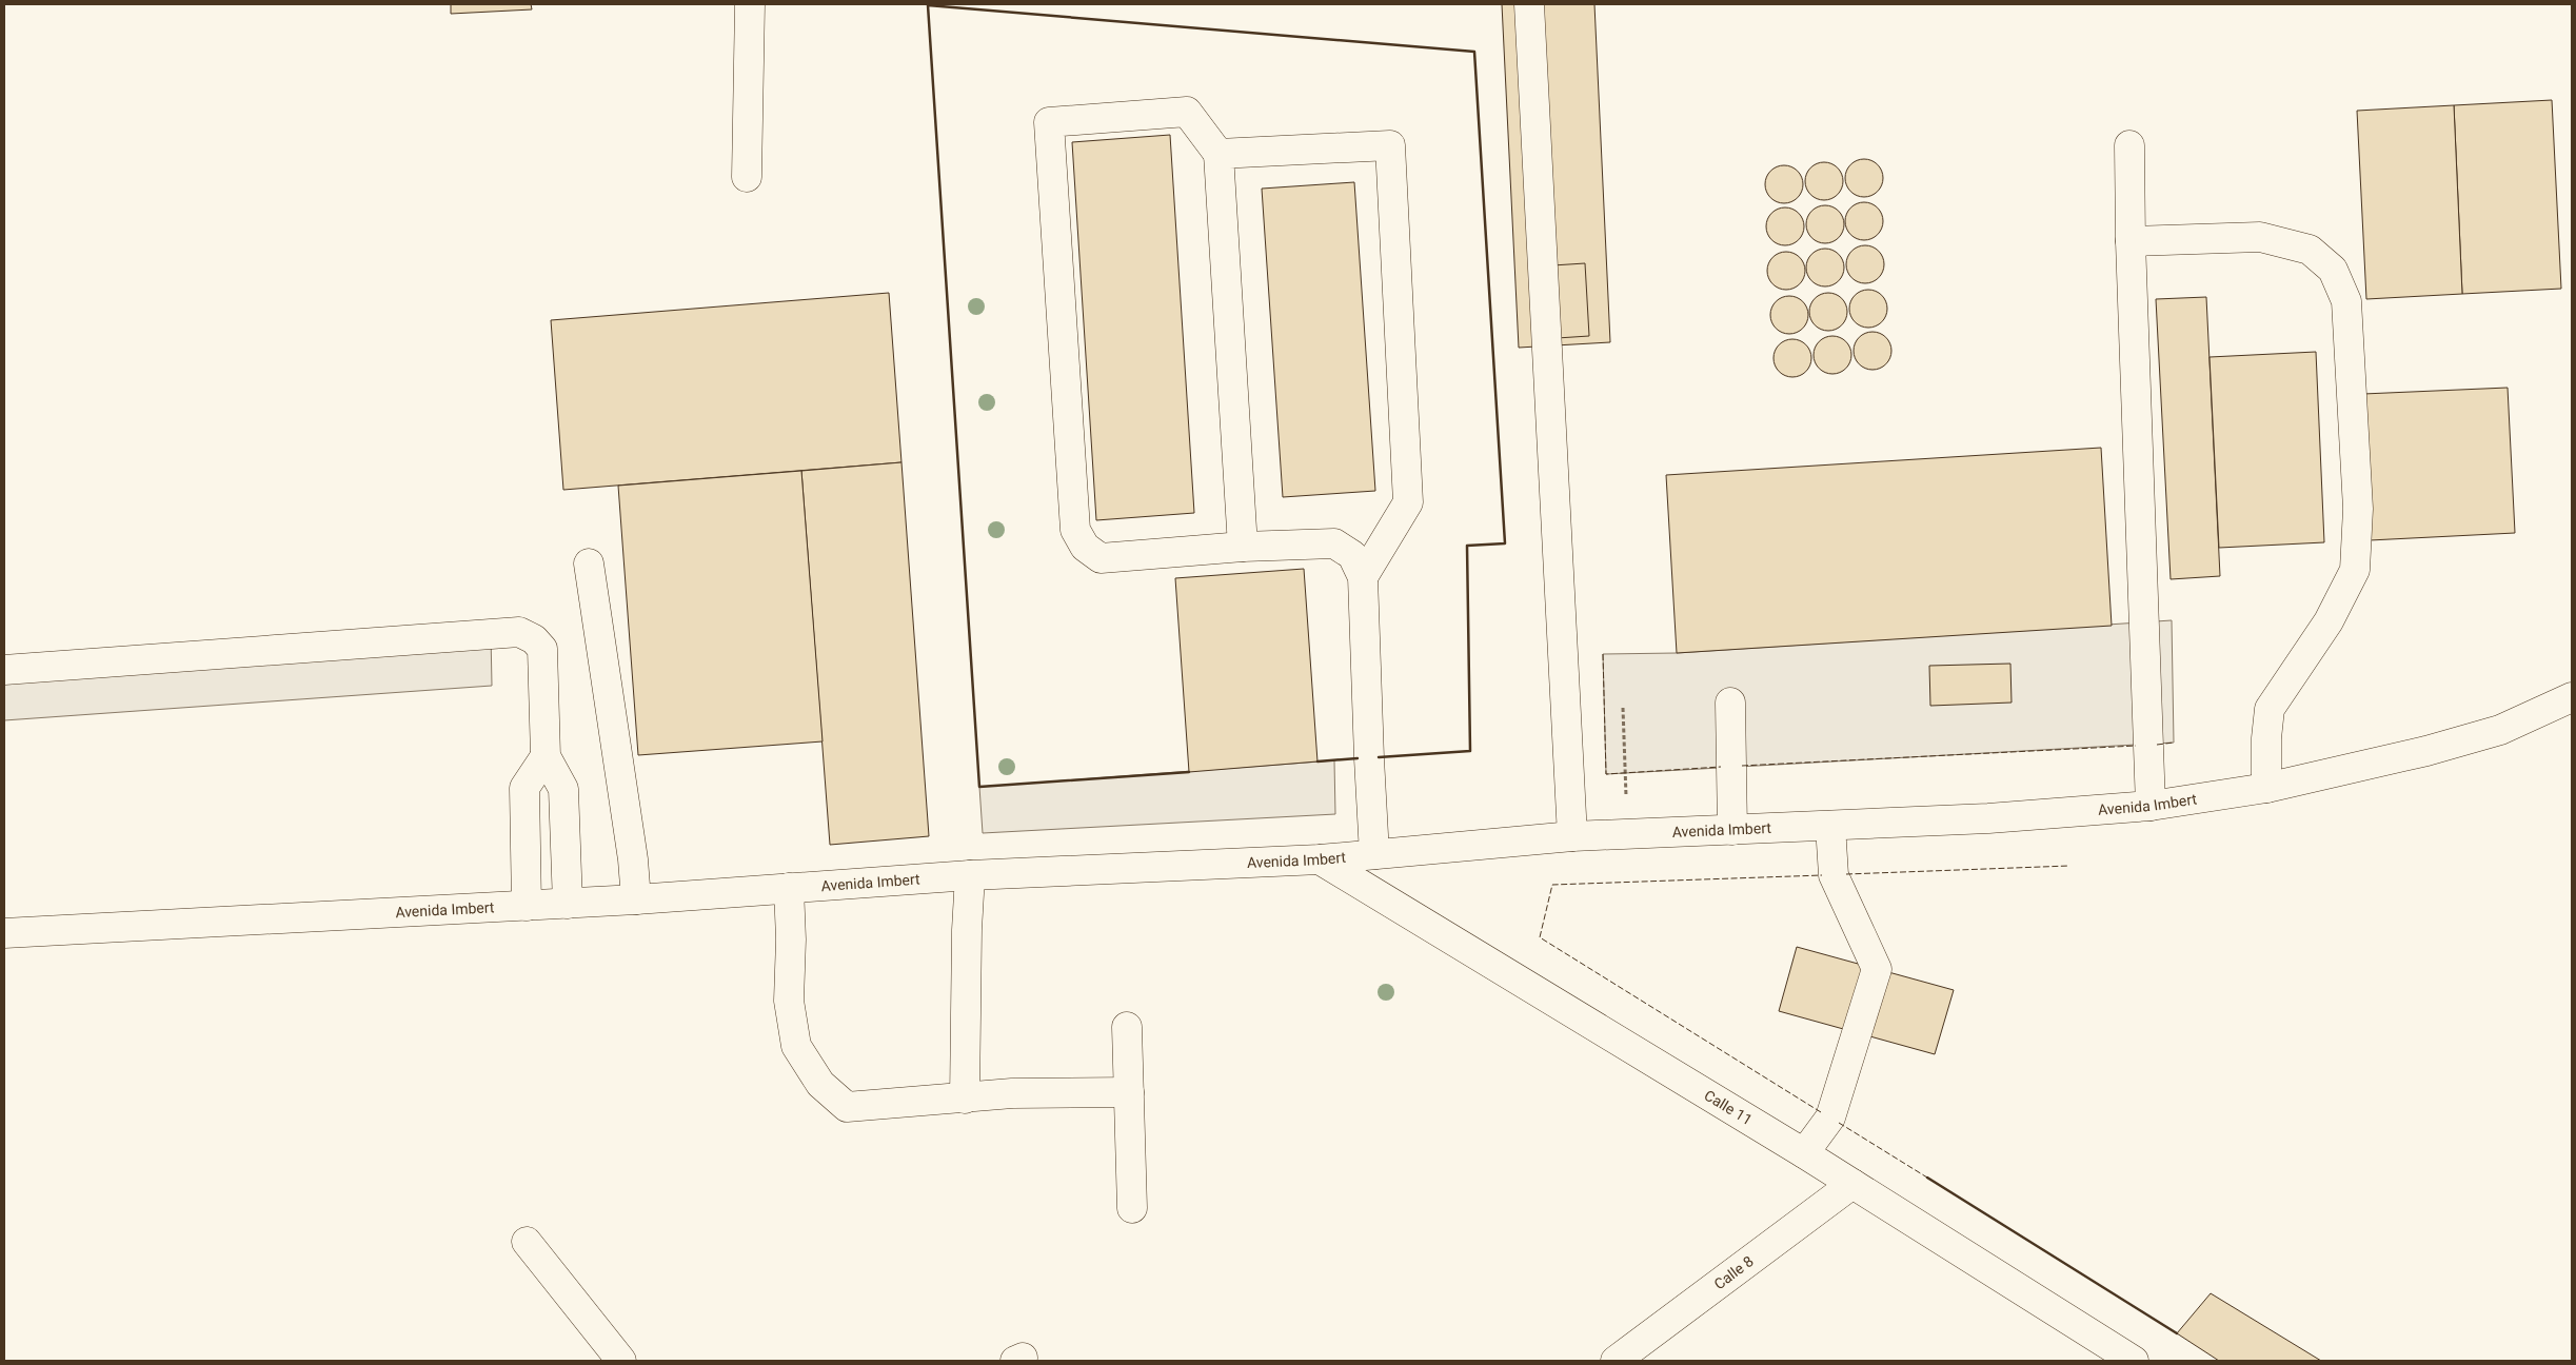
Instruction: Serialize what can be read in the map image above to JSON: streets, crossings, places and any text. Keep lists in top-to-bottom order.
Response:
{
  "streets": {
    "main road": ["Avenida Imbert", "Calle 11", "Calle 8"]
  },
  "crossings": [
    ["Avenida Imbert", "Calle 11"],
    ["Calle 11", "Calle 8"]
  ]
}
